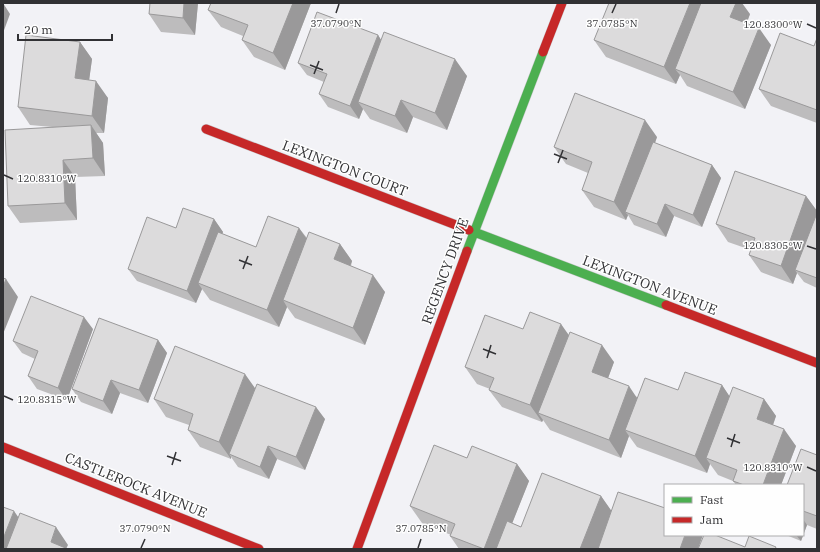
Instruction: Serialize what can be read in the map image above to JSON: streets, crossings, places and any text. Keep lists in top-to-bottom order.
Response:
{
  "streets": {
    "street": [
      "LEXINGTON COURT",
      "REGENCY DRIVE",
      "LEXINGTON AVENUE",
      "CASTLEROCK AVENUE"
    ]
  },
  "crossings": [
    ["LEXINGTON COURT", "REGENCY DRIVE"],
    ["LEXINGTON COURT", "LEXINGTON AVENUE"],
    ["REGENCY DRIVE", "LEXINGTON AVENUE"]
  ],
  "legend": ["Fast", "Jam"],
  "scale_bar": "20 m",
  "coordinates": [
    "37.0790°N",
    "37.0785°N",
    "120.8300°W",
    "120.8310°W",
    "120.8305°W",
    "120.8315°W"
  ]
}
